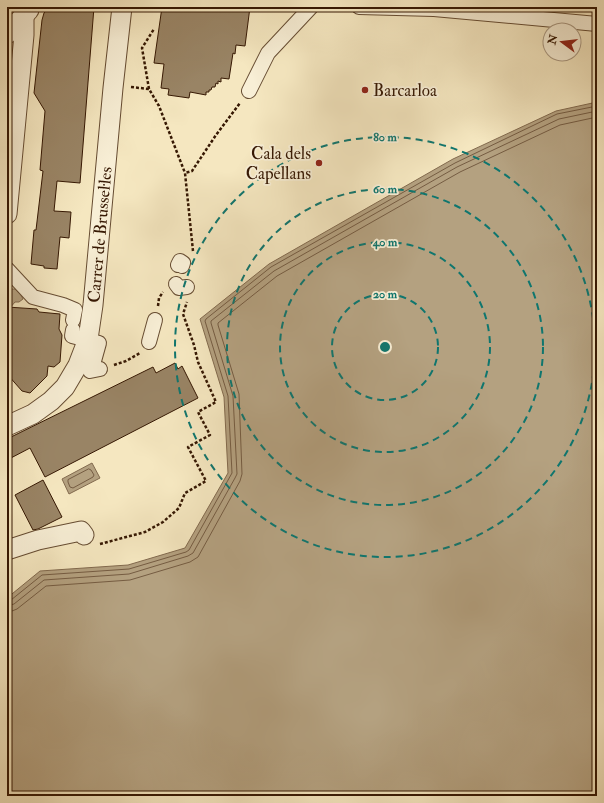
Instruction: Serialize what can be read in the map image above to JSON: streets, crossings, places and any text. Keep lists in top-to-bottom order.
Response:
{
  "streets": {
    "street": ["Carrer de Brussel·les"]
  },
  "places": ["Barcarloa", "Cala dels Capellans"],
  "north": "left",
  "rings": [
    "80 m",
    "60 m",
    "40 m",
    "20 m"
  ]
}
